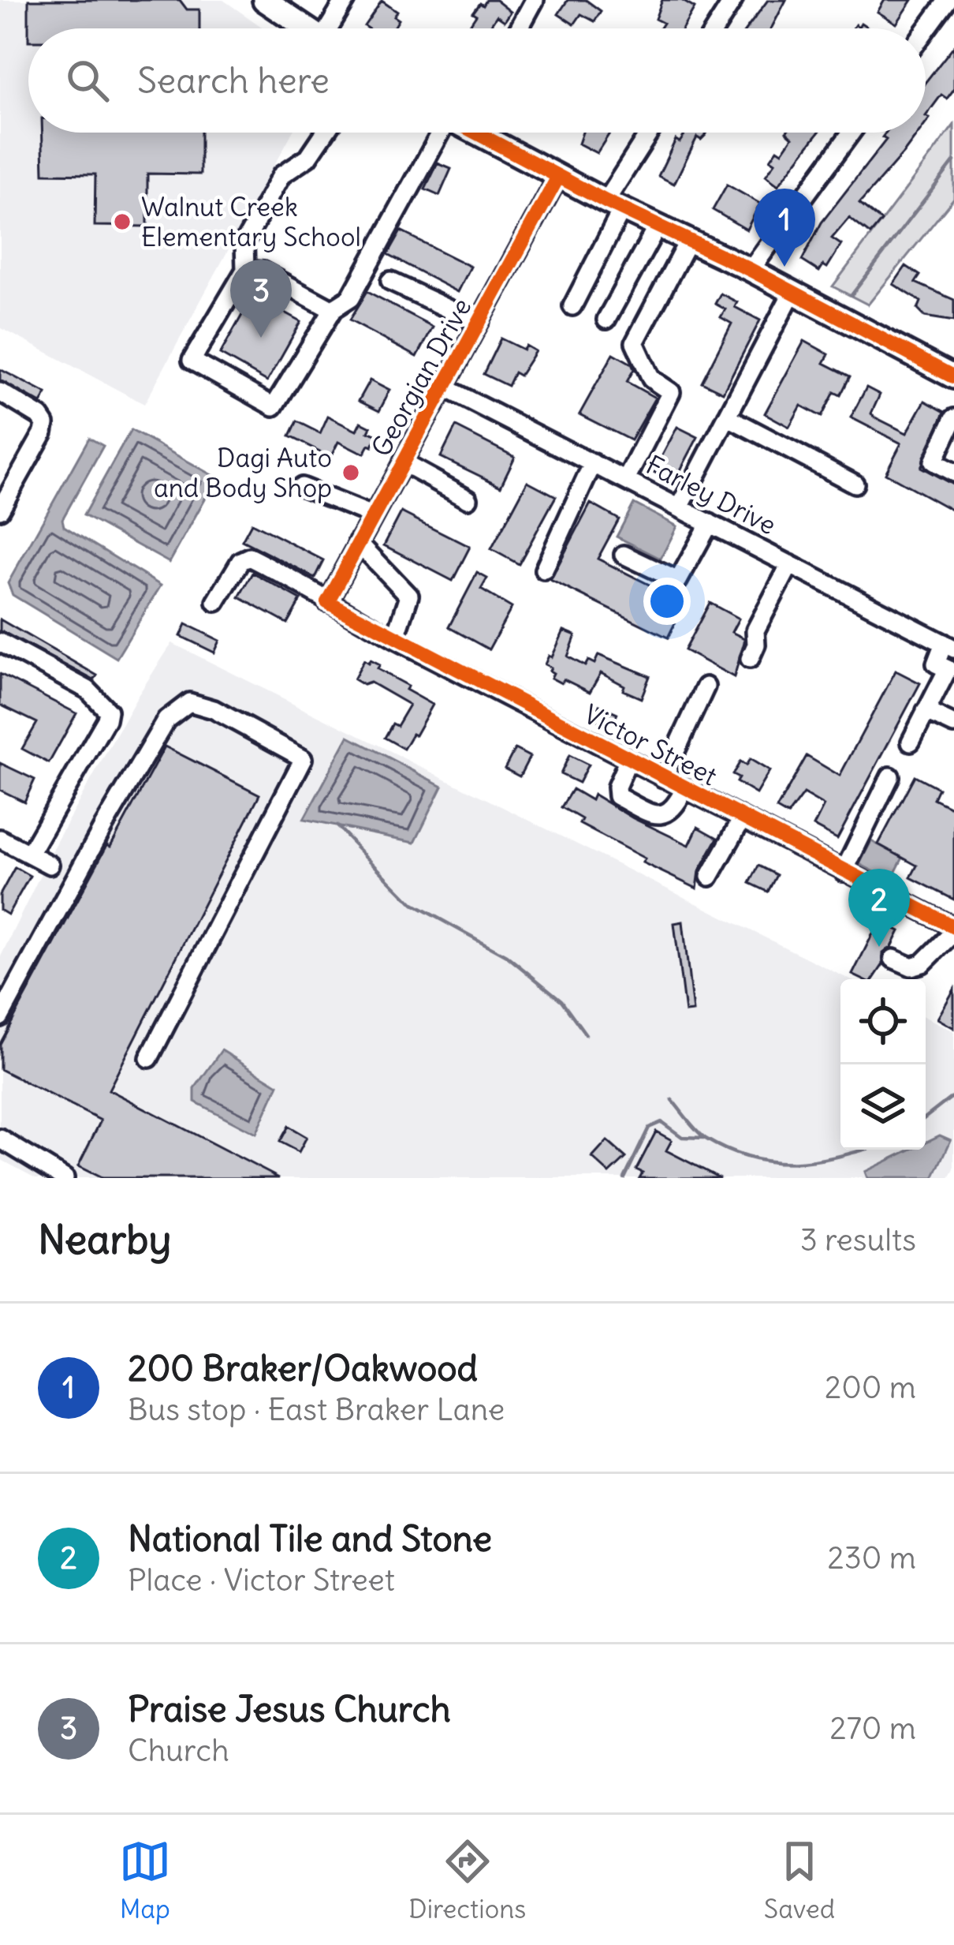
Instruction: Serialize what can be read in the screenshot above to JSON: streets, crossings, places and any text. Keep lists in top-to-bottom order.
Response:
{
  "streets": {
    "street": ["Georgian Drive", "Farley Drive", "Victor Street"]
  },
  "crossings": [
    ["Georgian Drive", "Farley Drive"],
    ["Georgian Drive", "Victor Street"]
  ],
  "places": ["Walnut Creek Elementary School", "Dagi Auto and Body Shop"],
  "page": {
    "search": "Search here",
    "pins": ["1", "3", "2"],
    "heading": ["Nearby", "3 results"],
    "list": [
      {
        "mark": "1",
        "name": "200 Braker/Oakwood",
        "note": "Bus stop · East Braker Lane",
        "value": "200 m"
      },
      {
        "mark": "2",
        "name": "National Tile and Stone",
        "note": "Place · Victor Street",
        "value": "230 m"
      },
      {
        "mark": "3",
        "name": "Praise Jesus Church",
        "note": "Church",
        "value": "270 m"
      }
    ],
    "nav": ["Map", "Directions", "Saved"]
  }
}
